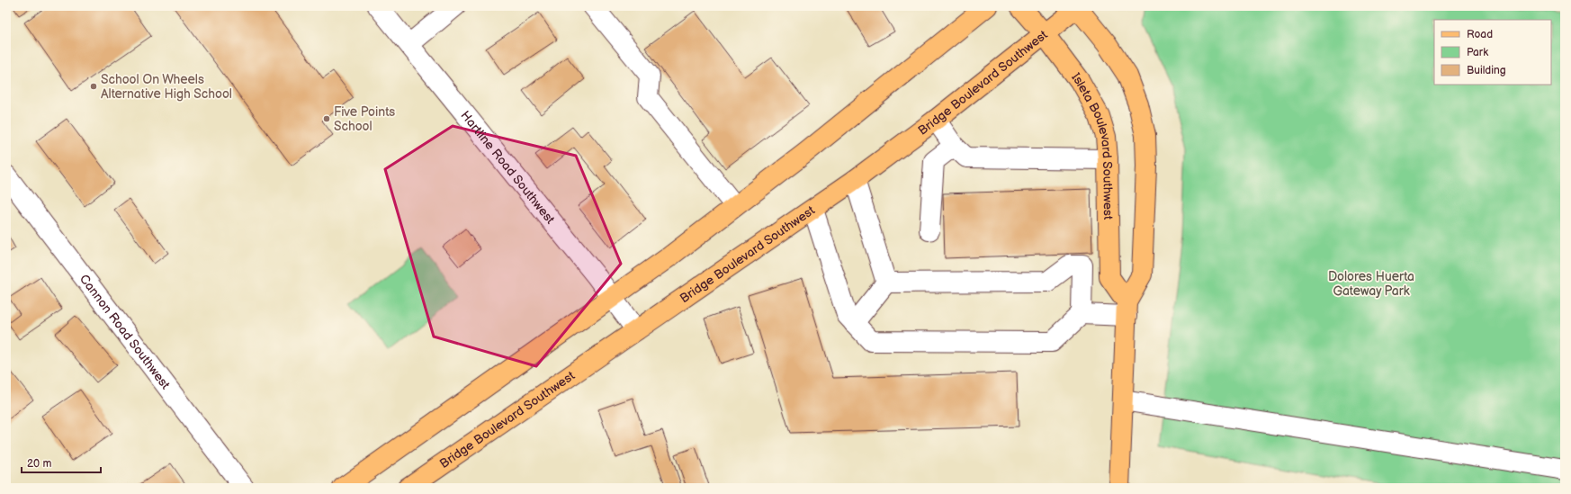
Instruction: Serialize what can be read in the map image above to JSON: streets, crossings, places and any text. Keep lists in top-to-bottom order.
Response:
{
  "streets": {
    "main road": ["Bridge Boulevard Southwest", "Isleta Boulevard Southwest"],
    "street": ["Hartline Road Southwest", "Cannon Road Southwest"]
  },
  "crossings": [
    ["Bridge Boulevard Southwest", "Isleta Boulevard Southwest"],
    ["Bridge Boulevard Southwest", "Hartline Road Southwest"]
  ],
  "parks": ["Dolores Huerta Gateway Park"],
  "places": ["School On Wheels Alternative High School", "Five Points School"],
  "legend": ["Road", "Park", "Building"],
  "scale_bar": "20 m"
}
